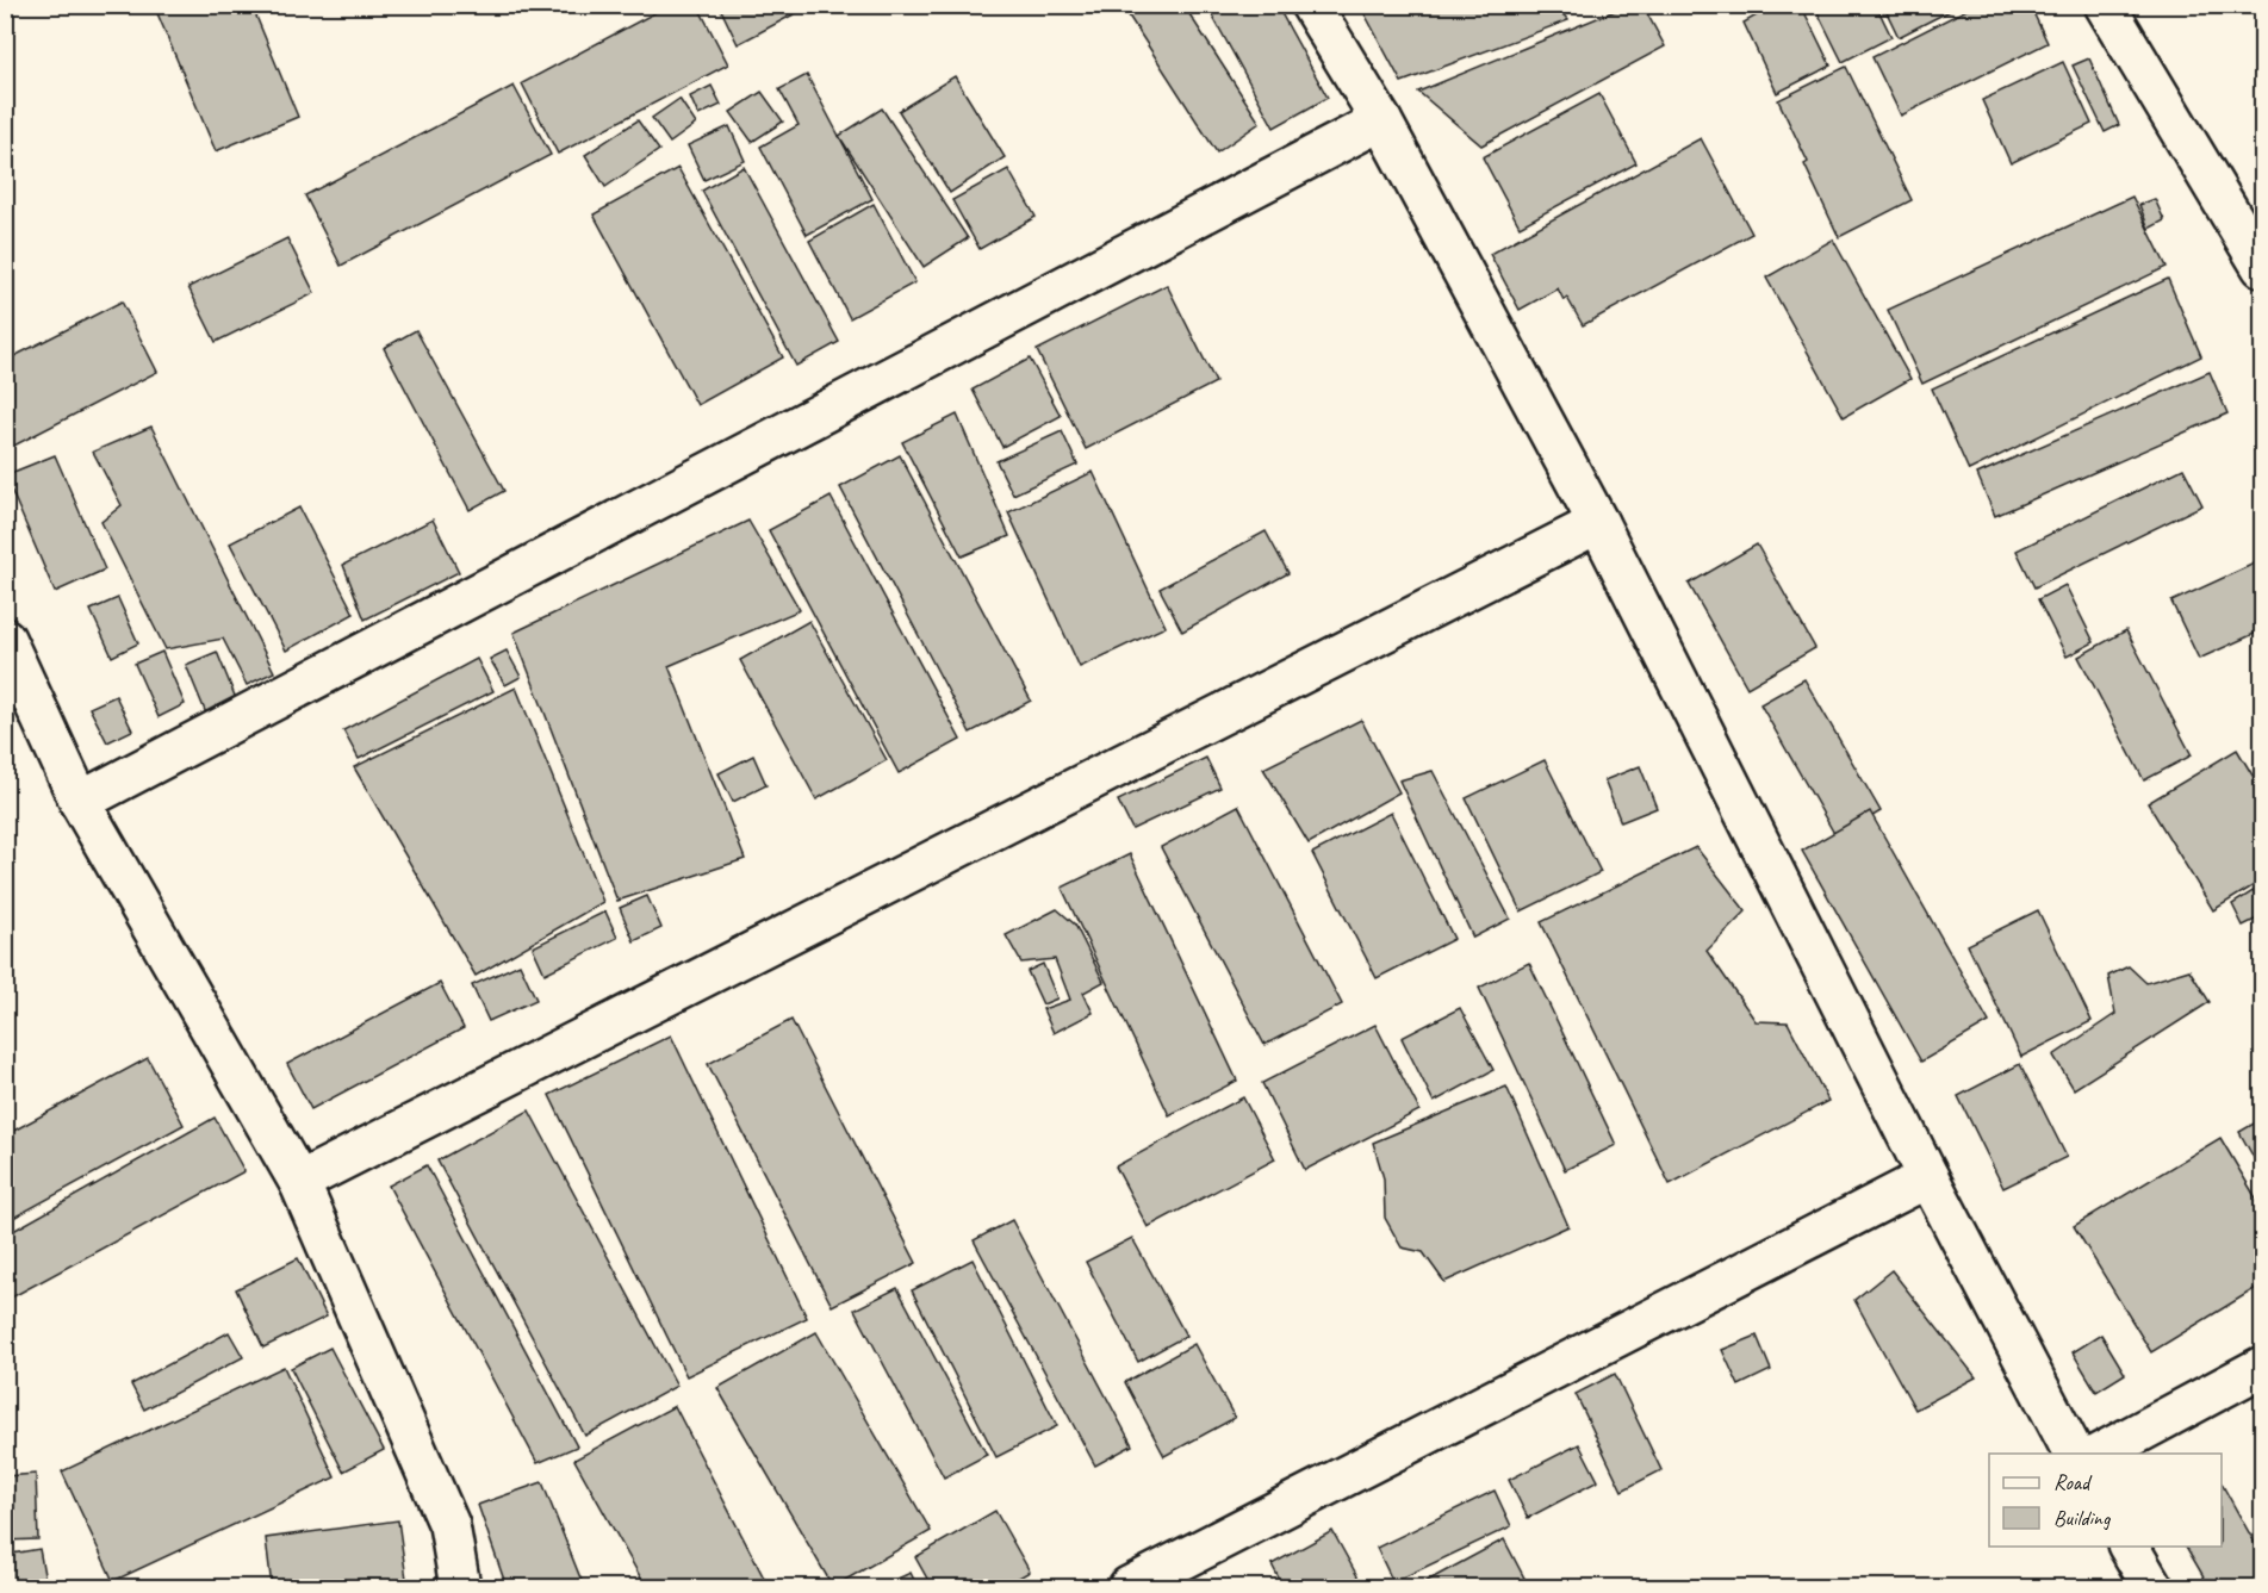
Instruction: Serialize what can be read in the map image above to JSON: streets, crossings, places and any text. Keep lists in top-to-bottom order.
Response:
{
  "legend": ["Road", "Building"]
}
